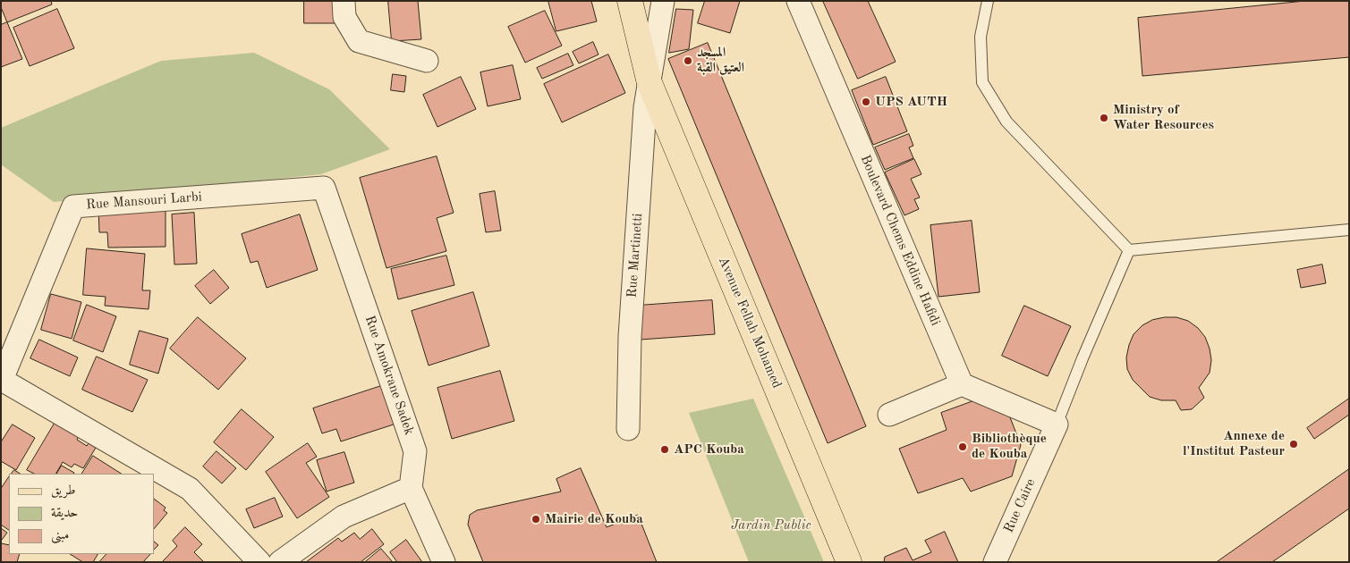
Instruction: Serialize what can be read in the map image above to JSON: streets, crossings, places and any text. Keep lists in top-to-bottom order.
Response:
{
  "streets": {
    "main road": ["Avenue Fellah Mohamed"],
    "street": [
      "Rue Mansouri Larbi",
      "Boulevard Chems Eddine Hafidi",
      "Rue Martinetti",
      "Rue Amokrane Sadek",
      "Rue Caire"
    ]
  },
  "crossings": [
    ["Rue Mansouri Larbi", "Rue Amokrane Sadek"],
    ["Rue Martinetti", "Avenue Fellah Mohamed"]
  ],
  "parks": ["Jardin Public"],
  "places": [
    "المسجد العتيق القبة",
    "UPS AUTH",
    "Ministry of Water Resources",
    "Annexe de l'Institut Pasteur",
    "Bibliothèque de Kouba",
    "APC Kouba",
    "Mairie de Kouba"
  ],
  "legend": ["طريق", "حديقة", "مبنى"]
}
